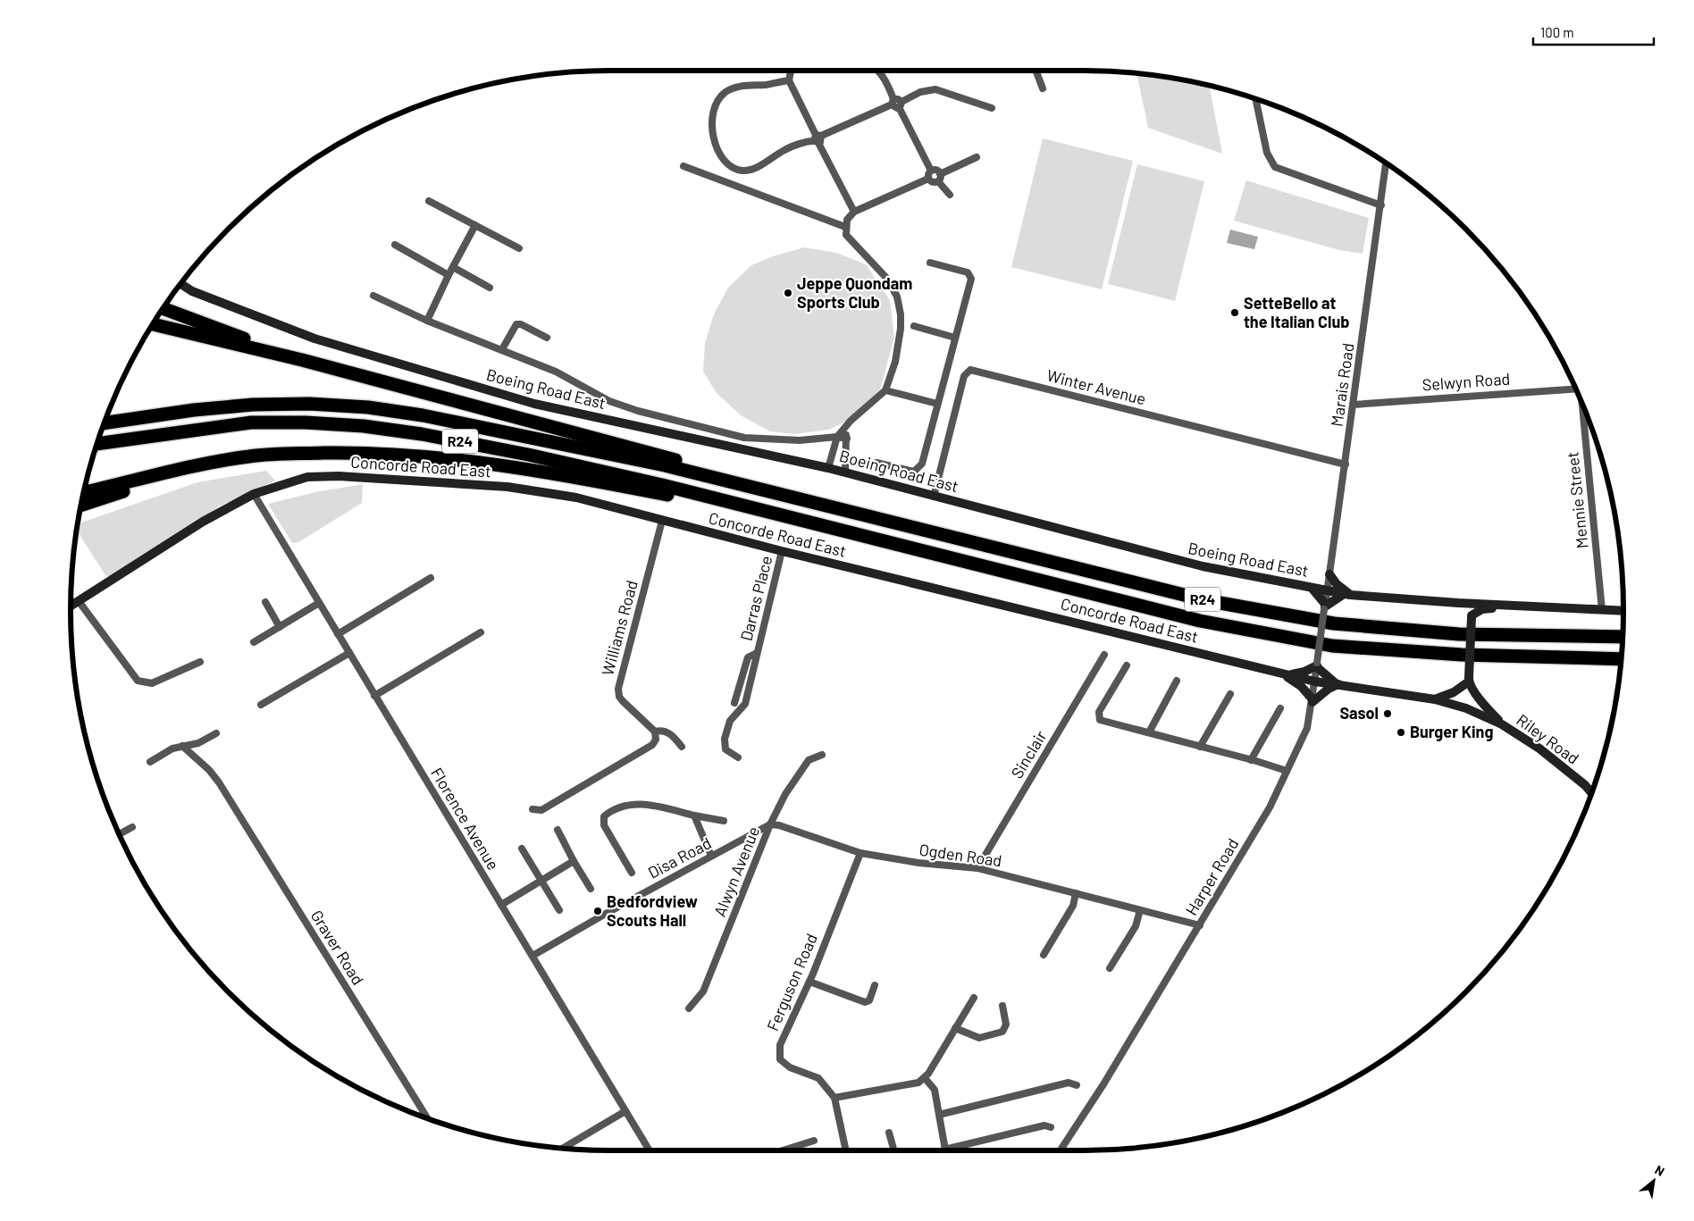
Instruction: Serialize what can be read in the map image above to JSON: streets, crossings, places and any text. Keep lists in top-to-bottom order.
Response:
{
  "streets": {
    "highway": ["R24"],
    "main road": ["Boeing Road East", "Concorde Road East", "Riley Road"],
    "street": [
      "Selwyn Road",
      "Marais Road",
      "Winter Avenue",
      "Mennie Street",
      "Darras Place",
      "Williams Road",
      "Sinclair",
      "Florence Avenue",
      "Ogden Road",
      "Disa Road",
      "Alwyn Avenue",
      "Harper Road",
      "Graver Road",
      "Ferguson Road"
    ]
  },
  "crossings": [
    ["Selwyn Road", "Marais Road"],
    ["Marais Road", "Winter Avenue"],
    ["Marais Road", "Boeing Road East"],
    ["Marais Road", "Harper Road"],
    ["Winter Avenue", "Boeing Road East"],
    ["Boeing Road East", "Mennie Street"],
    ["Boeing Road East", "Harper Road"],
    ["Concorde Road East", "Darras Place"],
    ["Concorde Road East", "Williams Road"],
    ["Concorde Road East", "Riley Road"],
    ["Concorde Road East", "Florence Avenue"],
    ["Concorde Road East", "Harper Road"],
    ["Sinclair", "Ogden Road"],
    ["Florence Avenue", "Disa Road"],
    ["Ogden Road", "Disa Road"],
    ["Ogden Road", "Alwyn Avenue"],
    ["Ogden Road", "Harper Road"],
    ["Ogden Road", "Ferguson Road"],
    ["Disa Road", "Alwyn Avenue"]
  ],
  "places": [
    "Jeppe Quondam Sports Club",
    "SetteBello at the Italian Club",
    "Sasol",
    "Burger King",
    "Bedfordview Scouts Hall"
  ],
  "scale_bar": "100 m",
  "north": "top right"
}
